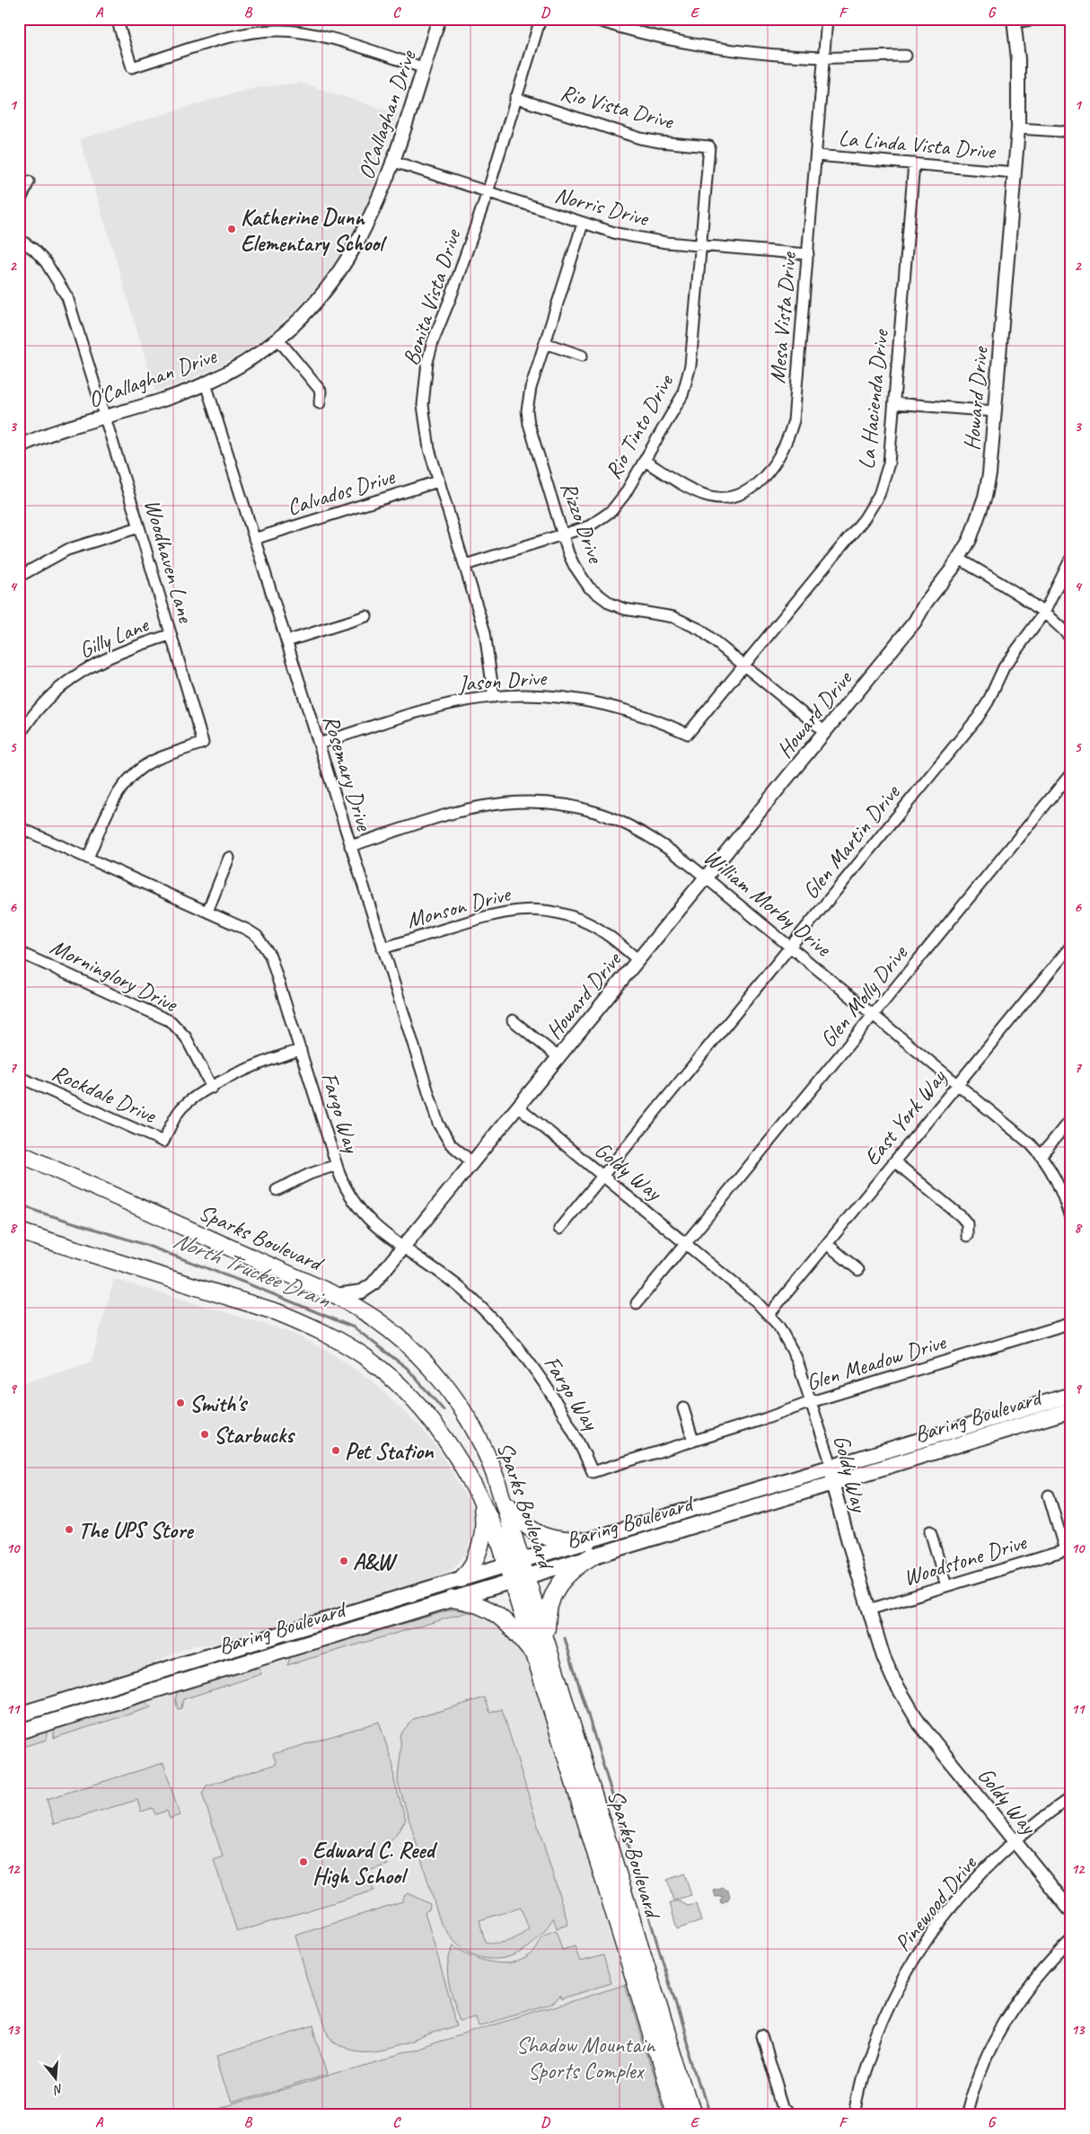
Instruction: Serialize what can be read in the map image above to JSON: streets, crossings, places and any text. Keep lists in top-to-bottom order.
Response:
{
  "streets": {
    "main road": ["Sparks Boulevard", "Baring Boulevard"],
    "street": [
      "Rio Vista Drive",
      "O'Callaghan Drive",
      "La Linda Vista Drive",
      "Norris Drive",
      "Bonita Vista Drive",
      "Mesa Vista Drive",
      "Howard Drive",
      "La Hacienda Drive",
      "Rio Tinto Drive",
      "Calvados Drive",
      "Rizzo Drive",
      "Woodhaven Lane",
      "Gilly Lane",
      "Jason Drive",
      "Rosemary Drive",
      "Glen Martin Drive",
      "William Morby Drive",
      "Monson Drive",
      "Morninglory Drive",
      "Glen Molly Drive",
      "Rockdale Drive",
      "Fargo Way",
      "East York Way",
      "Goldy Way",
      "Glen Meadow Drive",
      "Woodstone Drive",
      "Pinewood Drive"
    ]
  },
  "crossings": [
    ["Rio Vista Drive", "Bonita Vista Drive"],
    ["Rio Vista Drive", "Rio Tinto Drive"],
    ["O'Callaghan Drive", "Norris Drive"],
    ["O'Callaghan Drive", "Woodhaven Lane"],
    ["O'Callaghan Drive", "Rosemary Drive"],
    ["La Linda Vista Drive", "Mesa Vista Drive"],
    ["La Linda Vista Drive", "Howard Drive"],
    ["La Linda Vista Drive", "La Hacienda Drive"],
    ["Norris Drive", "Bonita Vista Drive"],
    ["Norris Drive", "Mesa Vista Drive"],
    ["Norris Drive", "Rio Tinto Drive"],
    ["Norris Drive", "Rizzo Drive"],
    ["Bonita Vista Drive", "Rio Tinto Drive"],
    ["Bonita Vista Drive", "Calvados Drive"],
    ["Bonita Vista Drive", "Jason Drive"],
    ["Mesa Vista Drive", "Rio Tinto Drive"],
    ["Howard Drive", "Rizzo Drive"],
    ["Howard Drive", "Rosemary Drive"],
    ["Howard Drive", "William Morby Drive"],
    ["Howard Drive", "Monson Drive"],
    ["Howard Drive", "Fargo Way"],
    ["Howard Drive", "Goldy Way"],
    ["Howard Drive", "Sparks Boulevard"],
    ["La Hacienda Drive", "Rizzo Drive"],
    ["La Hacienda Drive", "Jason Drive"],
    ["Rio Tinto Drive", "Rizzo Drive"],
    ["Calvados Drive", "Rosemary Drive"],
    ["Woodhaven Lane", "Gilly Lane"],
    ["Woodhaven Lane", "Fargo Way"],
    ["Jason Drive", "Rosemary Drive"],
    ["Rosemary Drive", "William Morby Drive"],
    ["Rosemary Drive", "Monson Drive"],
    ["Glen Martin Drive", "William Morby Drive"],
    ["Glen Martin Drive", "Goldy Way"],
    ["William Morby Drive", "Glen Molly Drive"],
    ["William Morby Drive", "East York Way"],
    ["Morninglory Drive", "Rockdale Drive"],
    ["Glen Molly Drive", "Goldy Way"],
    ["Rockdale Drive", "Fargo Way"],
    ["Fargo Way", "Glen Meadow Drive"],
    ["East York Way", "Goldy Way"],
    ["Goldy Way", "Glen Meadow Drive"],
    ["Goldy Way", "Baring Boulevard"],
    ["Goldy Way", "Woodstone Drive"],
    ["Goldy Way", "Pinewood Drive"],
    ["Sparks Boulevard", "Baring Boulevard"]
  ],
  "water": ["North Truckee Drain"],
  "parks": ["Shadow Mountain Sports Complex"],
  "places": [
    "Katherine Dunn Elementary School",
    "Smith's",
    "Starbucks",
    "Pet Station",
    "The UPS Store",
    "A&W",
    "Edward C. Reed High School"
  ],
  "north": "bottom",
  "grid": {
    "columns": [
      "A",
      "B",
      "C",
      "D",
      "E",
      "F",
      "G"
    ],
    "rows": [
      "1",
      "2",
      "3",
      "4",
      "5",
      "6",
      "7",
      "8",
      "9",
      "10",
      "11",
      "12",
      "13"
    ]
  }
}
